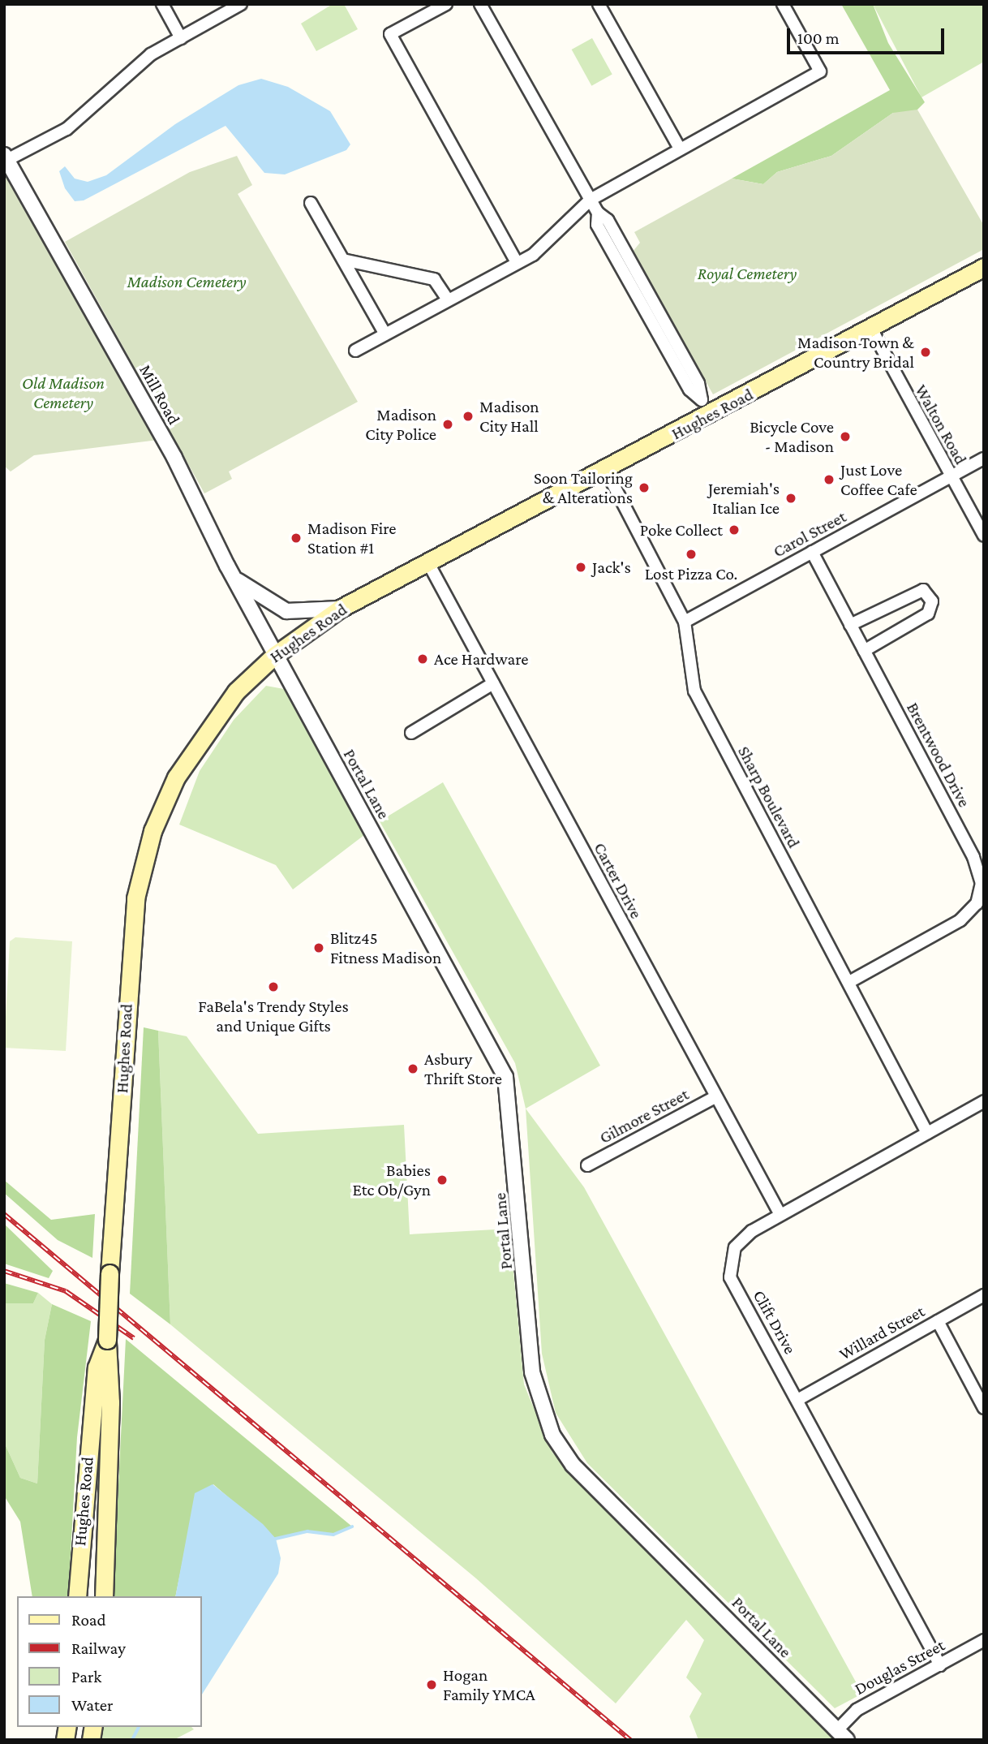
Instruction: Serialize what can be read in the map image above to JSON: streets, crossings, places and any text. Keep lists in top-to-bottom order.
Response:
{
  "streets": {
    "main road": ["Hughes Road"],
    "street": [
      "Mill Road",
      "Walton Road",
      "Carol Street",
      "Brentwood Drive",
      "Portal Lane",
      "Sharp Boulevard",
      "Carter Drive",
      "Gilmore Street",
      "Clift Drive",
      "Willard Street",
      "Douglas Street"
    ]
  },
  "crossings": [
    ["Mill Road", "Hughes Road"],
    ["Mill Road", "Portal Lane"],
    ["Hughes Road", "Walton Road"],
    ["Hughes Road", "Portal Lane"],
    ["Hughes Road", "Sharp Boulevard"],
    ["Hughes Road", "Carter Drive"],
    ["Walton Road", "Carol Street"],
    ["Carol Street", "Brentwood Drive"],
    ["Carol Street", "Sharp Boulevard"],
    ["Brentwood Drive", "Sharp Boulevard"],
    ["Portal Lane", "Douglas Street"],
    ["Sharp Boulevard", "Clift Drive"],
    ["Carter Drive", "Gilmore Street"],
    ["Carter Drive", "Clift Drive"],
    ["Clift Drive", "Willard Street"],
    ["Clift Drive", "Douglas Street"]
  ],
  "parks": ["Royal Cemetery", "Madison Cemetery", "Old Madison Cemetery"],
  "places": [
    "Madison Town & Country Bridal",
    "Madison City Hall",
    "Madison City Police",
    "Bicycle Cove - Madison",
    "Just Love Coffee Cafe",
    "Soon Tailoring & Alterations",
    "Jeremiah's Italian Ice",
    "Poke Collect",
    "Madison Fire Station #1",
    "Lost Pizza Co.",
    "Jack's",
    "Ace Hardware",
    "Blitz45 Fitness Madison",
    "FaBela's Trendy Styles and Unique Gifts",
    "Asbury Thrift Store",
    "Babies Etc Ob/Gyn",
    "Hogan Family YMCA"
  ],
  "legend": [
    "Road",
    "Railway",
    "Park",
    "Water"
  ],
  "scale_bar": "100 m"
}
